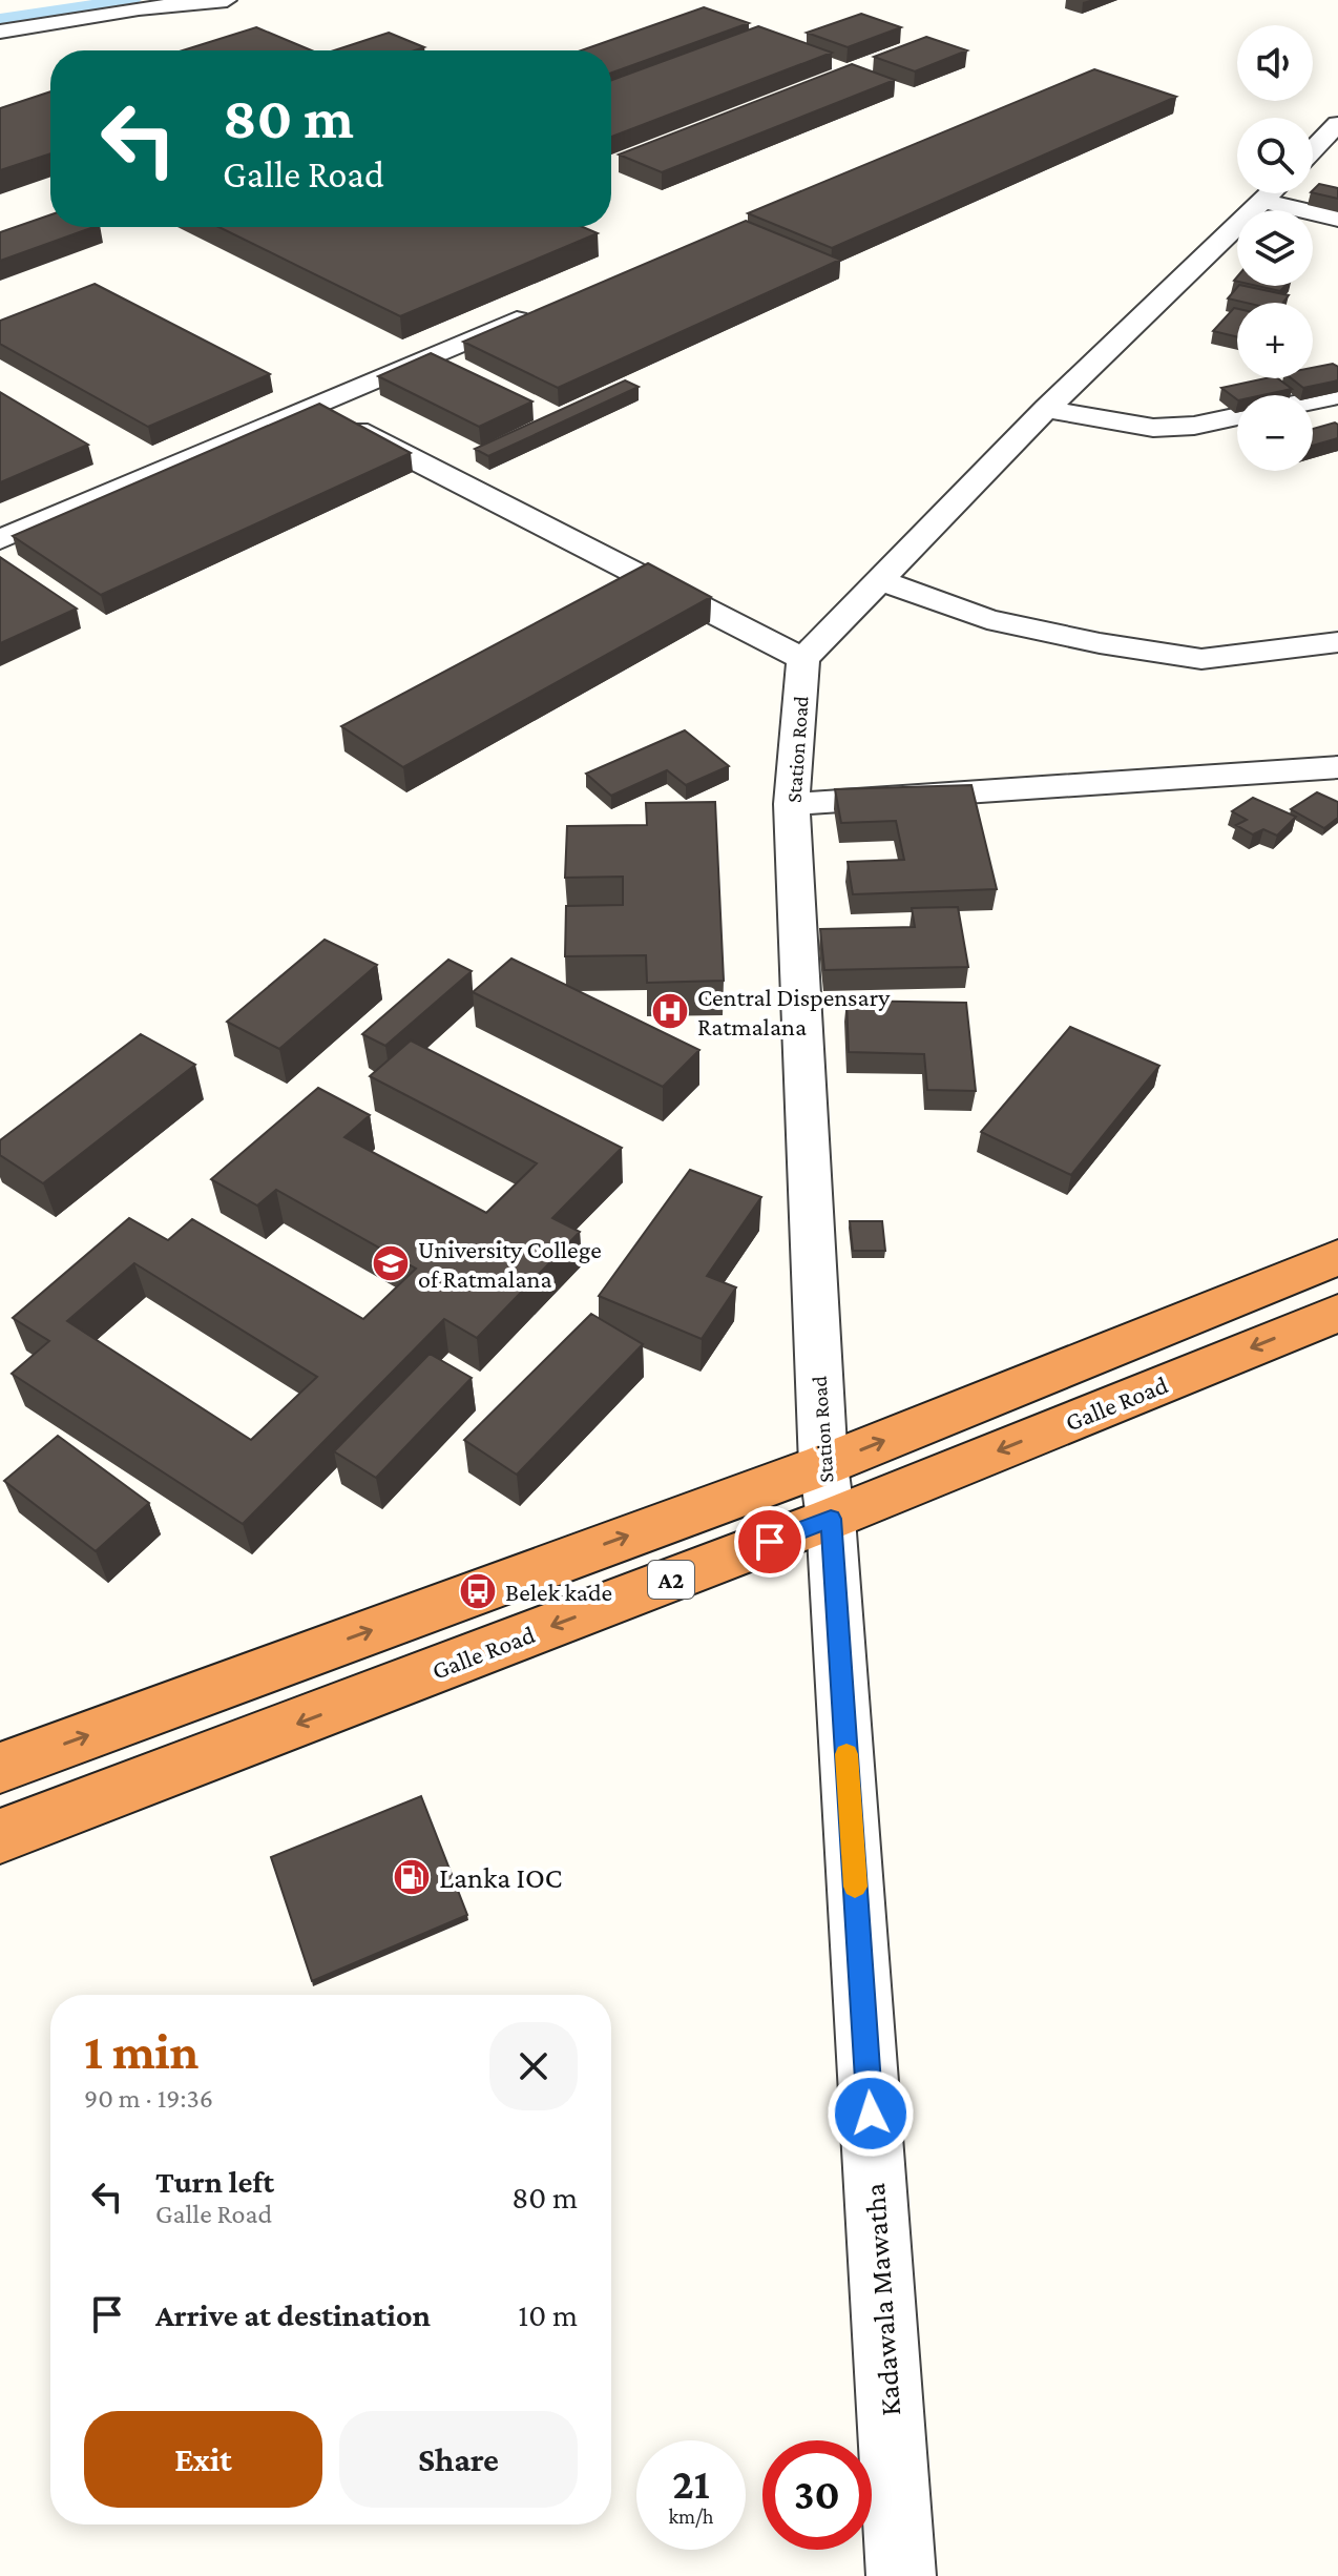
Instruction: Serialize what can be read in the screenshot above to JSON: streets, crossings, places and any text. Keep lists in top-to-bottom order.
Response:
{
  "streets": {
    "highway": ["Galle Road", "A2"],
    "street": ["Station Road", "Kadawala Mawatha"]
  },
  "crossings": [
    ["Station Road", "Galle Road"],
    ["Station Road", "Kadawala Mawatha"],
    ["Galle Road", "Kadawala Mawatha"]
  ],
  "places": {
    "hospital": ["Central Dispensary Ratmalana"],
    "school or university": ["University College of Ratmalana"],
    "bus stop": ["Belek kade"],
    "fuel station": ["Lanka IOC"]
  },
  "page": {
    "map_buttons": ["+", "−"],
    "turn": ["80 m", "Galle Road"],
    "heading": ["1 min", "90 m · 19:36"],
    "list": [
      {
        "name": "Turn left",
        "note": "Galle Road",
        "value": "80 m"
      },
      {
        "name": "Arrive at destination",
        "value": "10 m"
      }
    ],
    "buttons": ["Exit", "Share"],
    "speed": "21 km/h",
    "limit": "30"
  }
}
